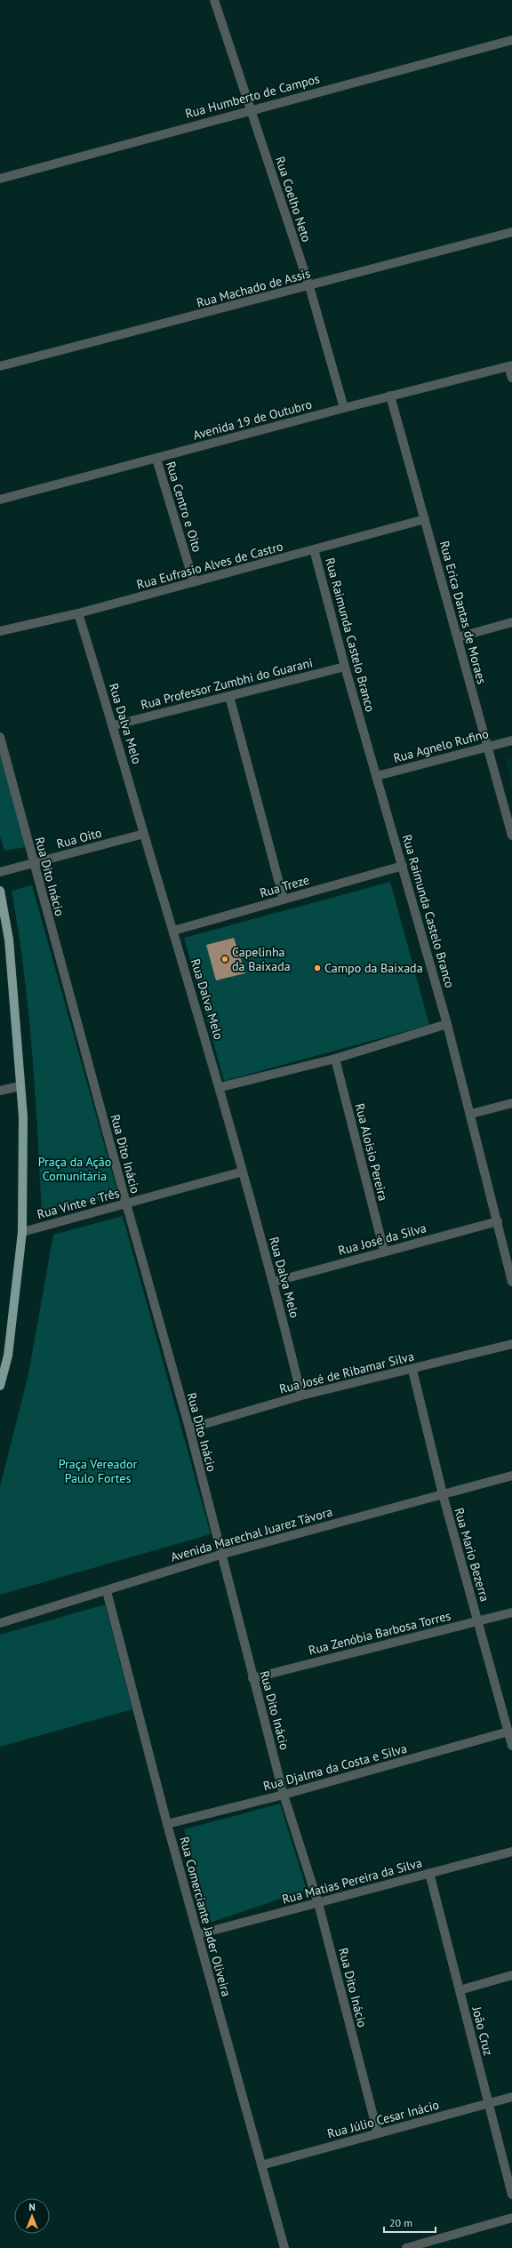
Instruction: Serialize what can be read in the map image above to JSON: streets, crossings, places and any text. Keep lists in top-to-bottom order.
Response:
{
  "streets": {
    "street": [
      "Rua Humberto de Campos",
      "Rua Coelho Neto",
      "Rua Machado de Assis",
      "Avenida 19 de Outubro",
      "Rua Centro e Oito",
      "Rua Eufrasio Alves de Castro",
      "Rua Erica Dantas de Moraes",
      "Rua Raimunda Castelo Branco",
      "Rua Professor Zumbhi do Guarani",
      "Rua Dalva Melo",
      "Rua Agnelo Rufino",
      "Rua Oito",
      "Rua Dito Inácio",
      "Rua Treze",
      "Rua Aloisio Pereira",
      "Rua Vinte e Três",
      "Rua José da Silva",
      "Rua José de Ribamar Silva",
      "Avenida Marechal Juarez Távora",
      "Rua Mario Bezerra",
      "Rua Zenóbia Barbosa Torres",
      "Rua Djalma da Costa e Silva",
      "Rua Matias Pereira da Silva",
      "Rua Comerciante Jader Oliveira",
      "João Cruz",
      "Rua Júlio Cesar Inácio"
    ]
  },
  "crossings": [
    ["Rua Humberto de Campos", "Rua Coelho Neto"],
    ["Rua Coelho Neto", "Rua Machado de Assis"],
    ["Rua Coelho Neto", "Avenida 19 de Outubro"],
    ["Avenida 19 de Outubro", "Rua Centro e Oito"],
    ["Avenida 19 de Outubro", "Rua Erica Dantas de Moraes"],
    ["Rua Centro e Oito", "Rua Eufrasio Alves de Castro"],
    ["Rua Eufrasio Alves de Castro", "Rua Erica Dantas de Moraes"],
    ["Rua Eufrasio Alves de Castro", "Rua Raimunda Castelo Branco"],
    ["Rua Eufrasio Alves de Castro", "Rua Dalva Melo"],
    ["Rua Erica Dantas de Moraes", "Rua Agnelo Rufino"],
    ["Rua Raimunda Castelo Branco", "Rua Professor Zumbhi do Guarani"],
    ["Rua Raimunda Castelo Branco", "Rua Agnelo Rufino"],
    ["Rua Raimunda Castelo Branco", "Rua Treze"],
    ["Rua Raimunda Castelo Branco", "Rua José da Silva"],
    ["Rua Professor Zumbhi do Guarani", "Rua Dalva Melo"],
    ["Rua Dalva Melo", "Rua Oito"],
    ["Rua Dalva Melo", "Rua Treze"],
    ["Rua Dalva Melo", "Rua Vinte e Três"],
    ["Rua Dalva Melo", "Rua José da Silva"],
    ["Rua Dalva Melo", "Rua José de Ribamar Silva"],
    ["Rua Oito", "Rua Dito Inácio"],
    ["Rua Dito Inácio", "Rua Vinte e Três"],
    ["Rua Dito Inácio", "Rua José de Ribamar Silva"],
    ["Rua Dito Inácio", "Avenida Marechal Juarez Távora"],
    ["Rua Dito Inácio", "Rua Zenóbia Barbosa Torres"],
    ["Rua Dito Inácio", "Rua Djalma da Costa e Silva"],
    ["Rua Dito Inácio", "Rua Matias Pereira da Silva"],
    ["Rua Dito Inácio", "Rua Júlio Cesar Inácio"],
    ["Rua Aloisio Pereira", "Rua José da Silva"],
    ["Rua José de Ribamar Silva", "Rua Mario Bezerra"],
    ["Avenida Marechal Juarez Távora", "Rua Mario Bezerra"],
    ["Avenida Marechal Juarez Távora", "Rua Comerciante Jader Oliveira"],
    ["Rua Mario Bezerra", "Rua Zenóbia Barbosa Torres"],
    ["Rua Mario Bezerra", "Rua Djalma da Costa e Silva"],
    ["Rua Djalma da Costa e Silva", "Rua Comerciante Jader Oliveira"],
    ["Rua Matias Pereira da Silva", "Rua Comerciante Jader Oliveira"],
    ["Rua Matias Pereira da Silva", "João Cruz"],
    ["Rua Comerciante Jader Oliveira", "Rua Júlio Cesar Inácio"],
    ["João Cruz", "Rua Júlio Cesar Inácio"]
  ],
  "parks": ["Praça da Ação Comunitária", "Praça Vereador Paulo Fortes"],
  "places": ["Capelinha da Baixada", "Campo da Baixada"],
  "scale_bar": "20 m",
  "north": "top"
}
